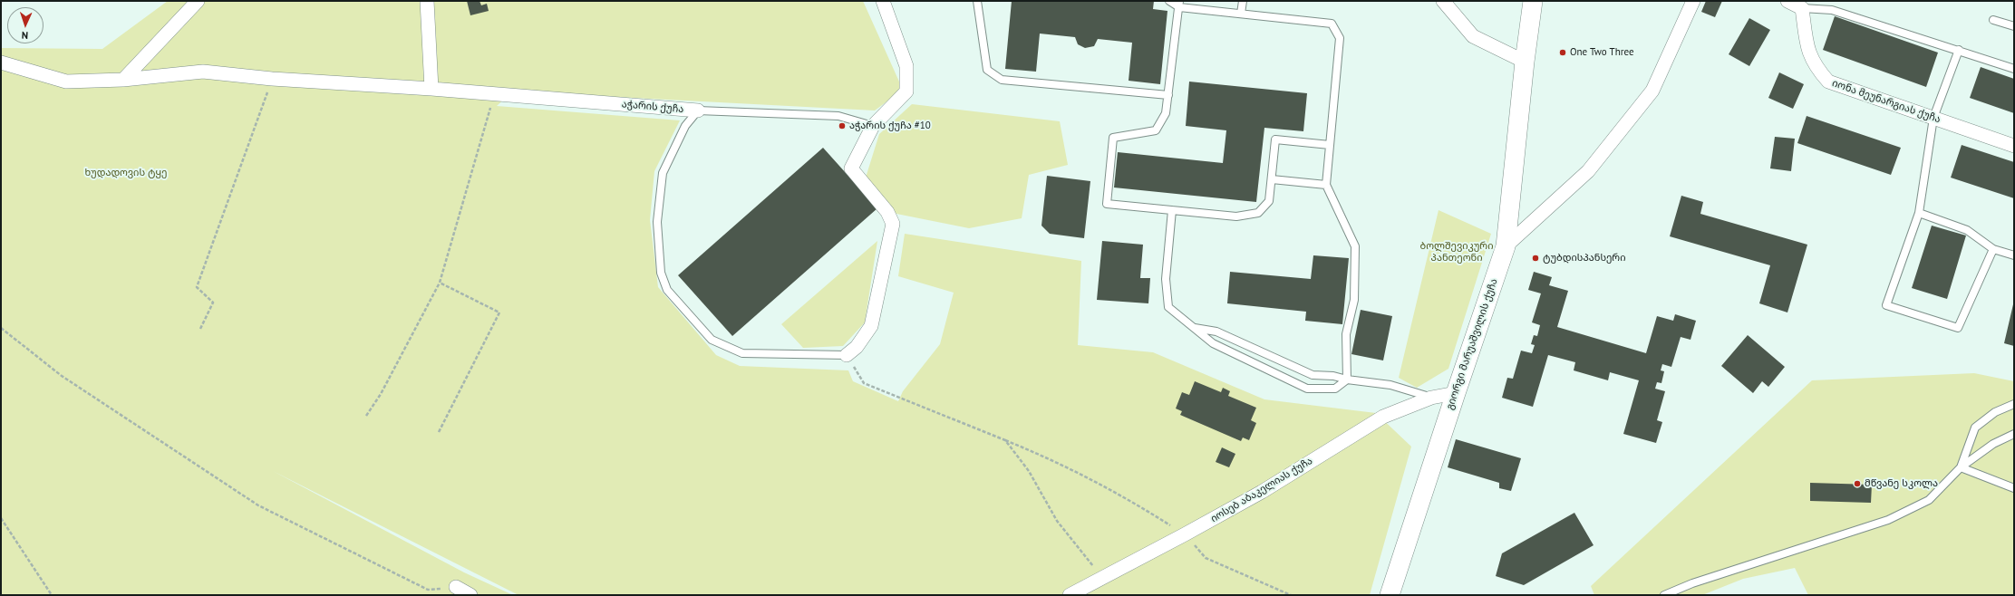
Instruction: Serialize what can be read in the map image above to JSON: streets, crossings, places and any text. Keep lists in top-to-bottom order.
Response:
{
  "streets": {
    "street": [
      "იონა მეუნარგიას ქუჩა",
      "აჭარის ქუჩა",
      "გიორგი მარუაშვილის ქუჩა",
      "იოსებ აბაკელიას ქუჩა"
    ]
  },
  "crossings": [
    ["გიორგი მარუაშვილის ქუჩა", "იოსებ აბაკელიას ქუჩა"]
  ],
  "parks": ["ხუდადოვის ტყე", "ბოლშევიკური პანთეონი"],
  "places": [
    "One Two Three",
    "აჭარის ქუჩა #10",
    "ტუბდისპანსერი",
    "მწვანე სკოლა"
  ],
  "north": "bottom"
}
